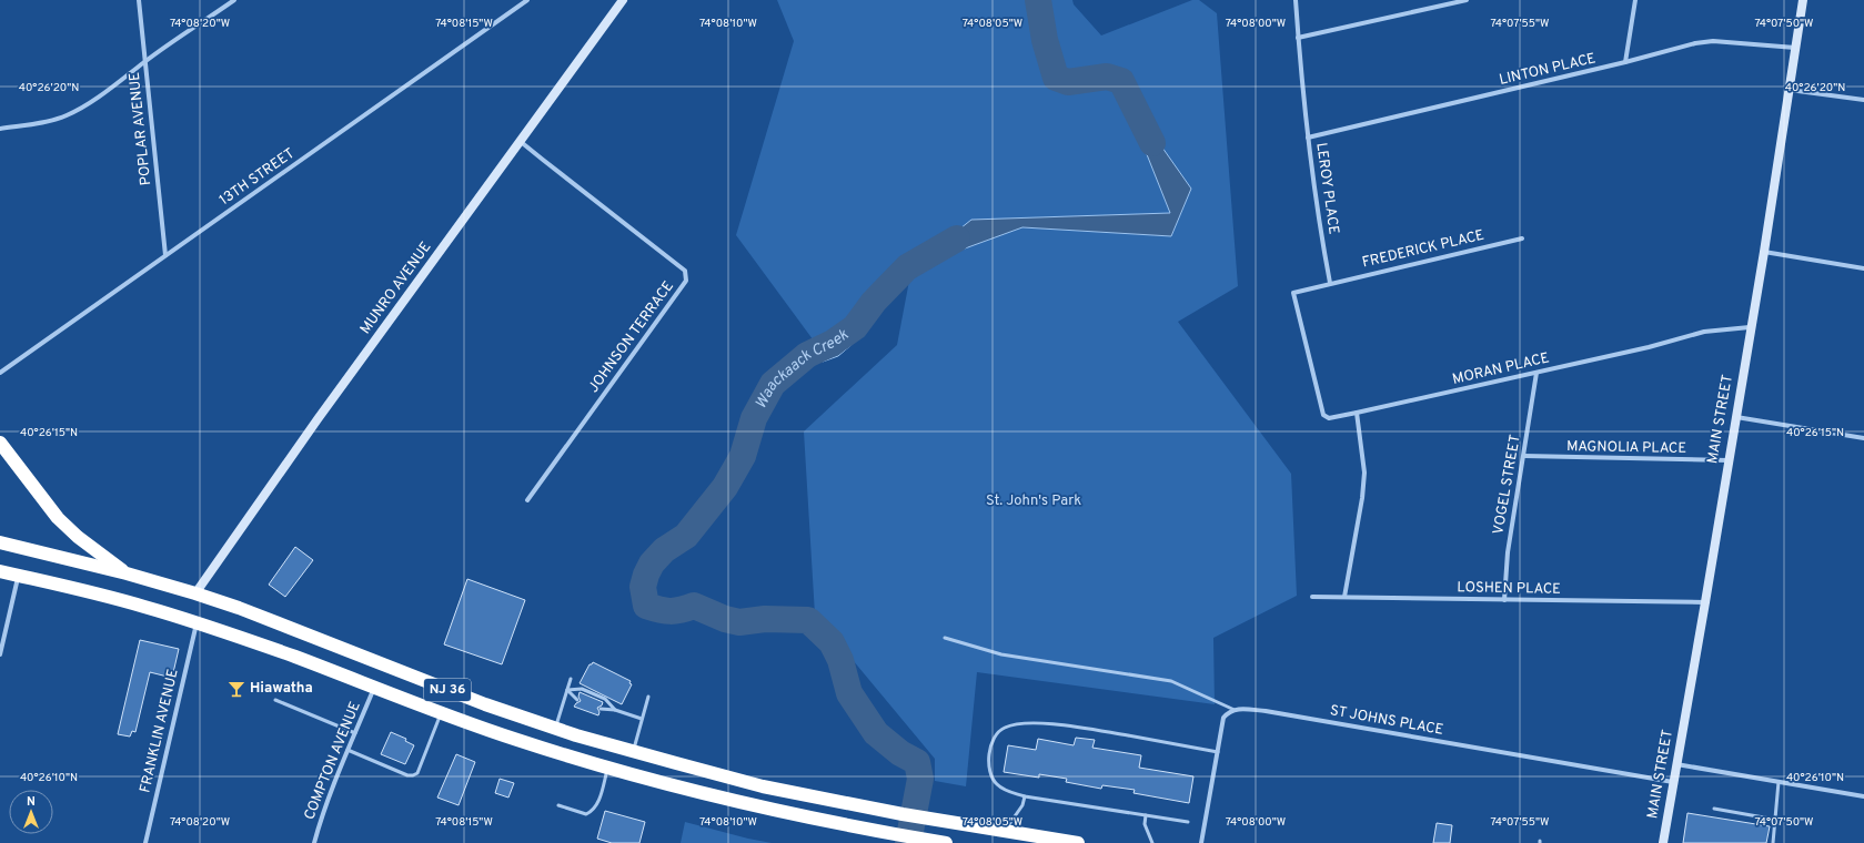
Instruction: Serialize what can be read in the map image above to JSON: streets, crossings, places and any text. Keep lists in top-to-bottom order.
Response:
{
  "streets": {
    "highway": ["NJ 36"],
    "street": [
      "LINTON PLACE",
      "POPLAR AVENUE",
      "13TH STREET",
      "LEROY PLACE",
      "FREDERICK PLACE",
      "MUNRO AVENUE",
      "JOHNSON TERRACE",
      "MORAN PLACE",
      "MAIN STREET",
      "MAGNOLIA PLACE",
      "VOGEL STREET",
      "LOSHEN PLACE",
      "ST JOHNS PLACE",
      "FRANKLIN AVENUE",
      "COMPTON AVENUE"
    ]
  },
  "crossings": [
    ["LINTON PLACE", "LEROY PLACE"],
    ["LINTON PLACE", "MAIN STREET"],
    ["POPLAR AVENUE", "13TH STREET"],
    ["LEROY PLACE", "FREDERICK PLACE"],
    ["LEROY PLACE", "MORAN PLACE"],
    ["FREDERICK PLACE", "MORAN PLACE"],
    ["MUNRO AVENUE", "JOHNSON TERRACE"],
    ["MUNRO AVENUE", "NJ 36"],
    ["MORAN PLACE", "MAIN STREET"],
    ["MORAN PLACE", "VOGEL STREET"],
    ["MAIN STREET", "MAGNOLIA PLACE"],
    ["MAIN STREET", "LOSHEN PLACE"],
    ["MAIN STREET", "ST JOHNS PLACE"],
    ["MAGNOLIA PLACE", "VOGEL STREET"],
    ["VOGEL STREET", "LOSHEN PLACE"],
    ["NJ 36", "FRANKLIN AVENUE"],
    ["NJ 36", "COMPTON AVENUE"]
  ],
  "water": ["Waackaack Creek"],
  "parks": ["St. John's Park"],
  "places": {
    "bar": ["Hiawatha"]
  },
  "north": "top",
  "coordinates": [
    "74°08'20\"W",
    "74°08'15\"W",
    "74°08'10\"W",
    "74°08'05\"W",
    "74°08'00\"W",
    "74°07'55\"W",
    "74°07'50\"W",
    "40°26'20\"N",
    "40°26'15\"N",
    "40°26'10\"N"
  ]
}
